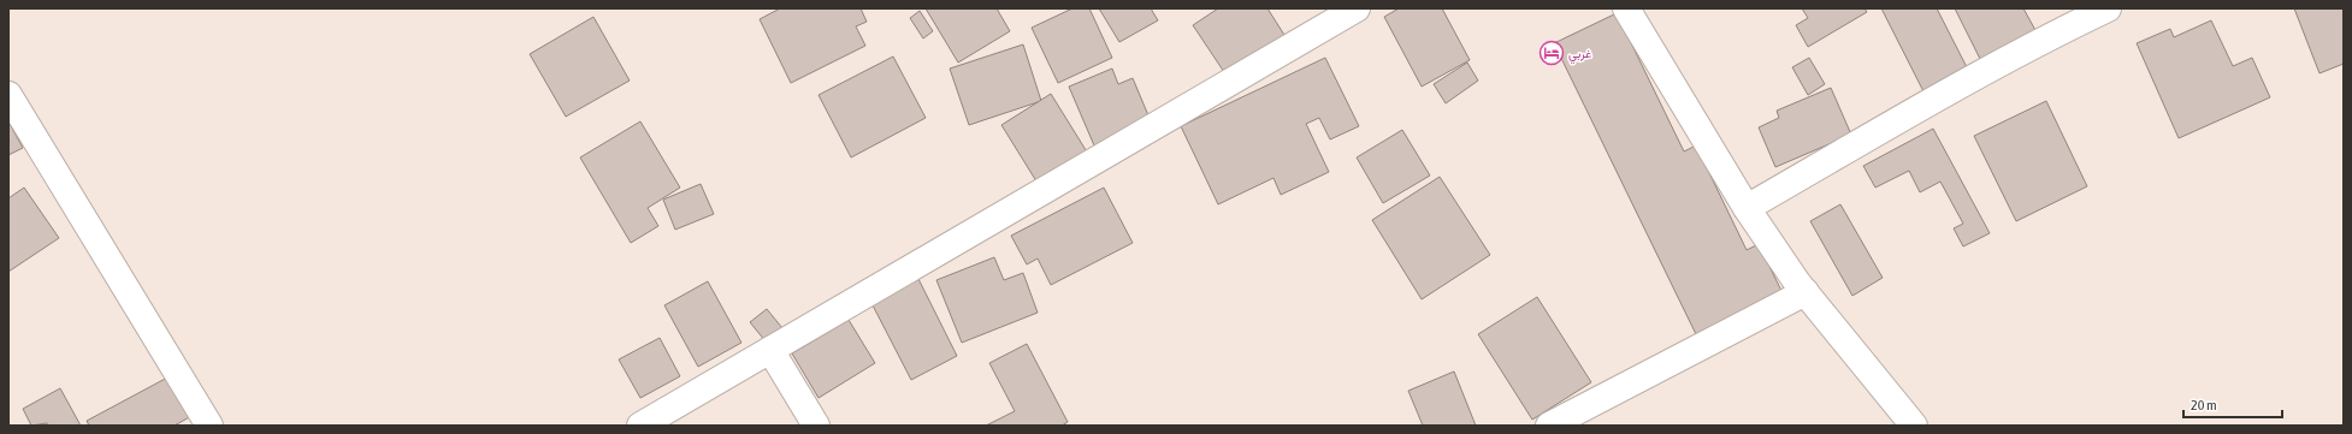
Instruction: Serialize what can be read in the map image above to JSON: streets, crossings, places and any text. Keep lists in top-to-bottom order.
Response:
{
  "places": {
    "hotel": ["غربي"]
  },
  "scale_bar": "20 m"
}
